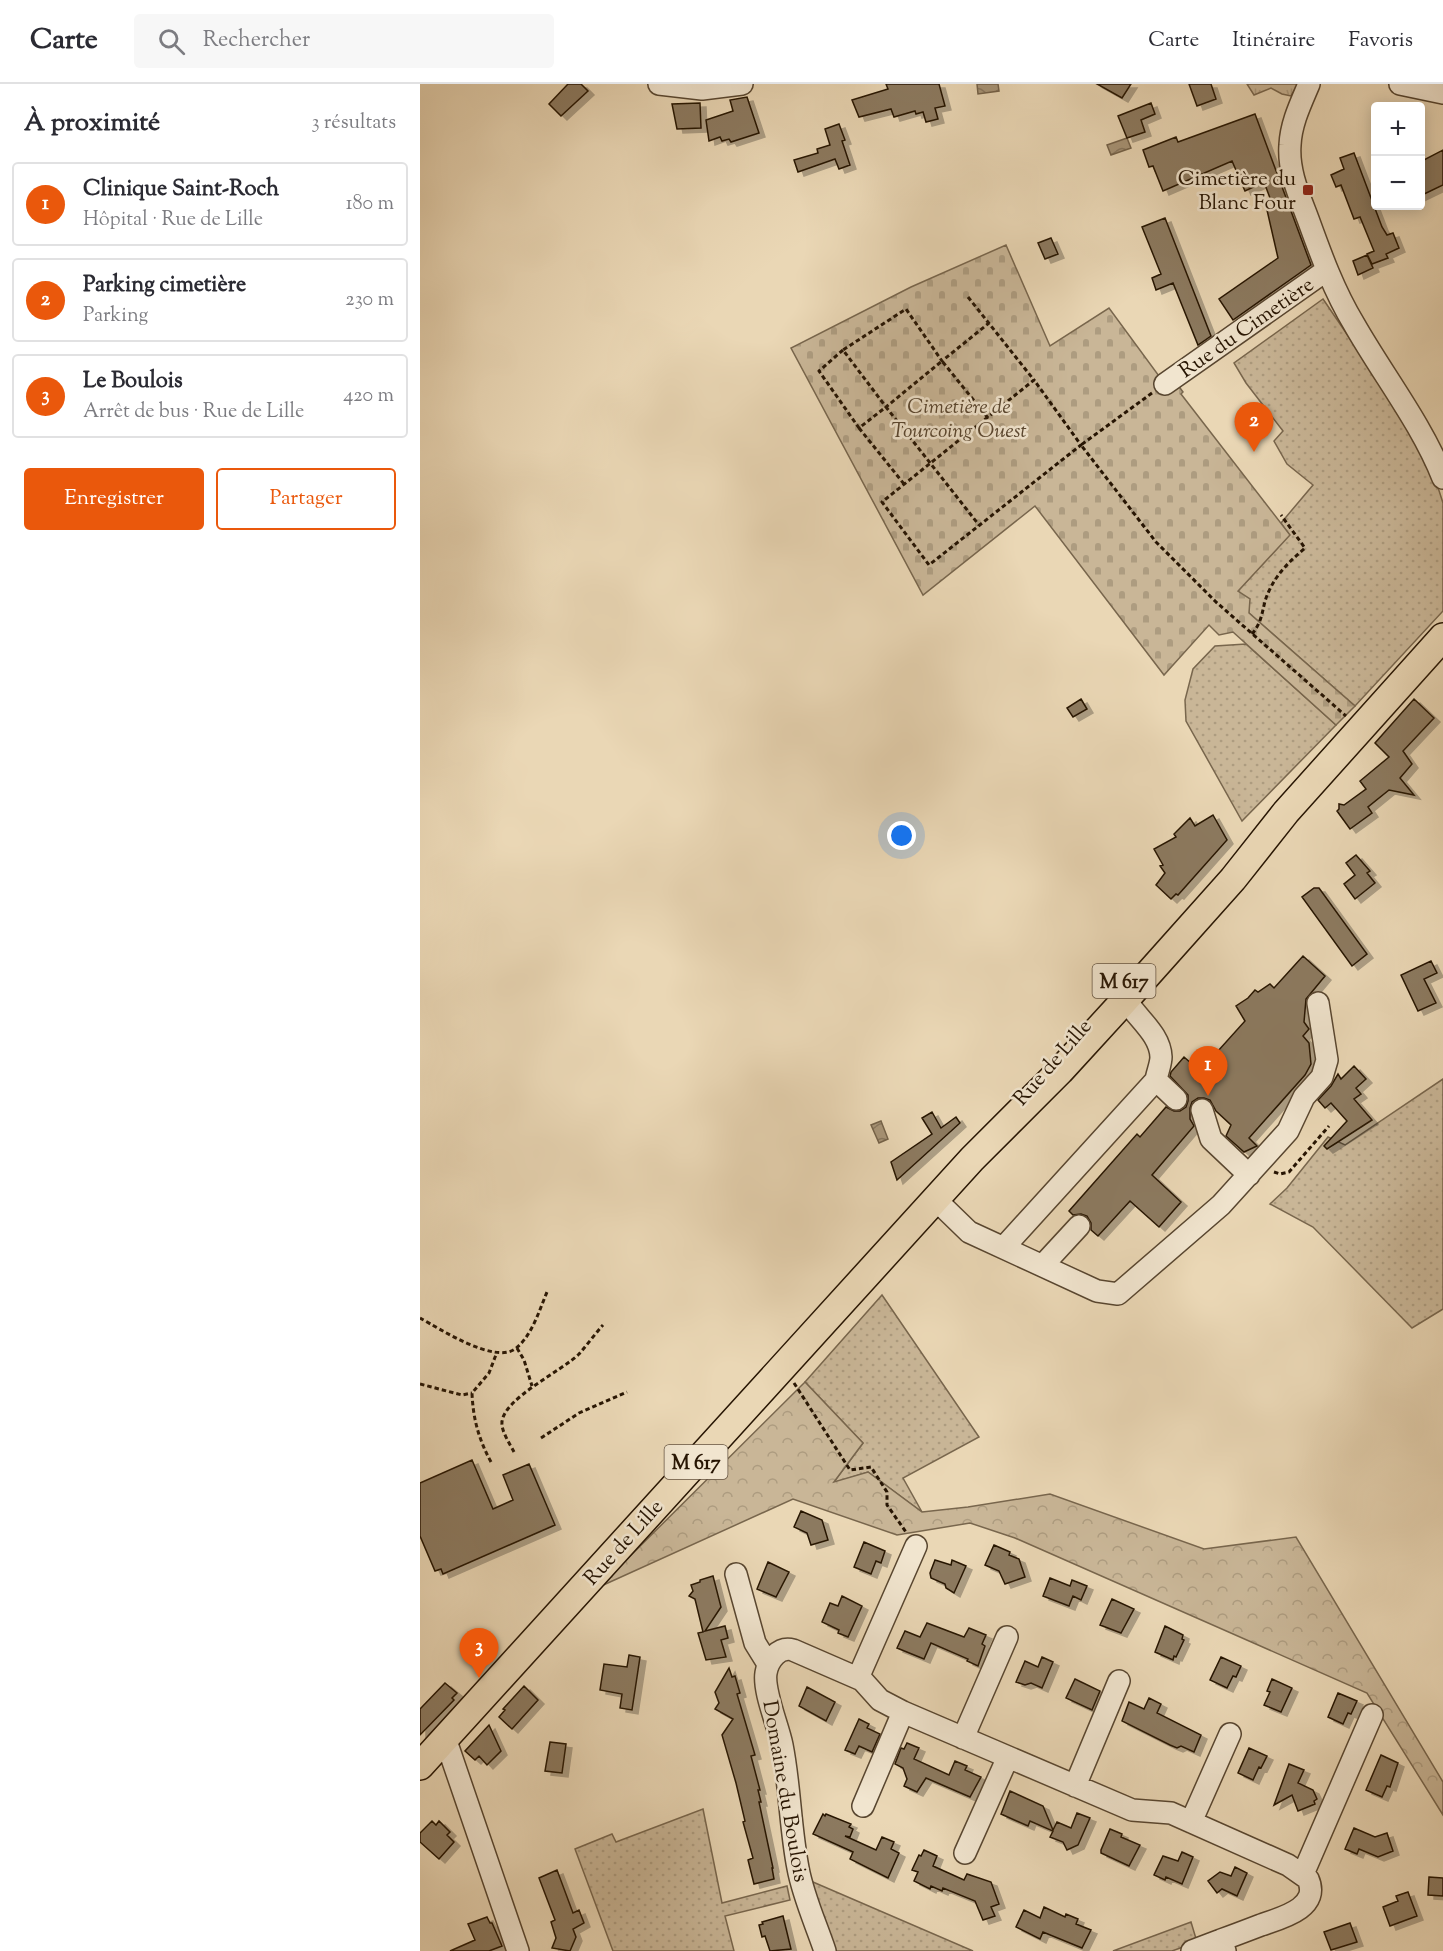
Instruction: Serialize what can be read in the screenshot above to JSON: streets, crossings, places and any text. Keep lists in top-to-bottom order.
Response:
{
  "streets": {
    "main road": ["M 617", "Rue de Lille"],
    "street": ["Rue du Cimetière", "Domaine du Boulois"]
  },
  "parks": ["Cimetière de Tourcoing Ouest"],
  "places": {
    "transit": ["Cimetière du Blanc Four"]
  },
  "page": {
    "header": "Carte",
    "search": "Rechercher",
    "nav": ["Carte", "Itinéraire", "Favoris"],
    "heading": ["À proximité", "3 résultats"],
    "map_buttons": ["+", "−"],
    "list": [
      {
        "mark": "1",
        "name": "Clinique Saint-Roch",
        "note": "Hôpital · Rue de Lille",
        "value": "180 m"
      },
      {
        "mark": "2",
        "name": "Parking cimetière",
        "note": "Parking",
        "value": "230 m"
      },
      {
        "mark": "3",
        "name": "Le Boulois",
        "note": "Arrêt de bus · Rue de Lille",
        "value": "420 m"
      }
    ],
    "pins": ["2", "1", "3"],
    "buttons": ["Enregistrer", "Partager"]
  }
}
